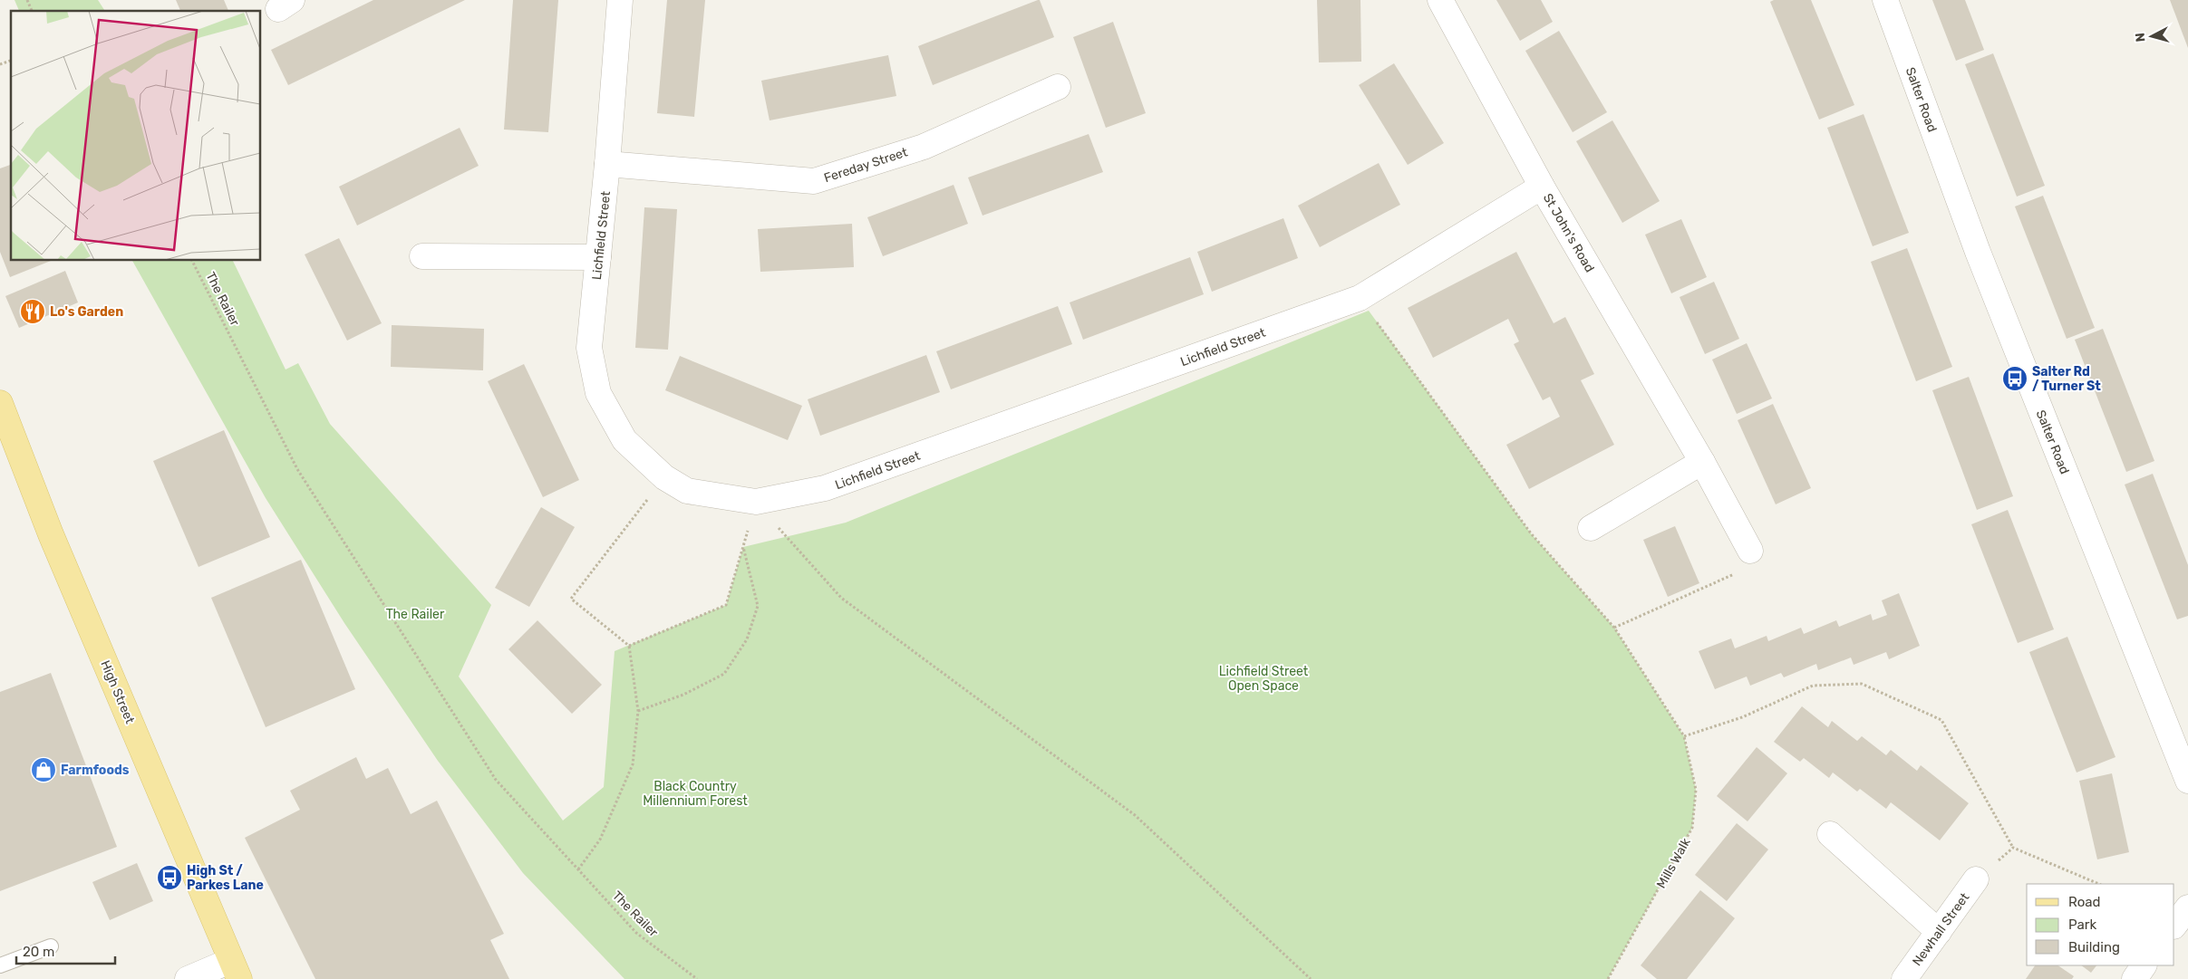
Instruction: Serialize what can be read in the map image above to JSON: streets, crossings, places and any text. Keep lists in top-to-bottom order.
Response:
{
  "streets": {
    "main road": ["High Street"],
    "street": [
      "Salter Road",
      "Fereday Street",
      "St John's Road",
      "Lichfield Street",
      "Newhall Street"
    ],
    "path": ["The Railer", "Mills Walk"]
  },
  "crossings": [
    ["Fereday Street", "Lichfield Street"],
    ["St John's Road", "Lichfield Street"]
  ],
  "parks": ["The Railer", "Lichfield Street Open Space", "Black Country Millennium Forest"],
  "places": {
    "restaurant": ["Lo's Garden"],
    "bus stop": ["Salter Rd / Turner St", "High St / Parkes Lane"],
    "shop": ["Farmfoods"]
  },
  "legend": ["Road", "Park", "Building"],
  "scale_bar": "20 m",
  "north": "left"
}
